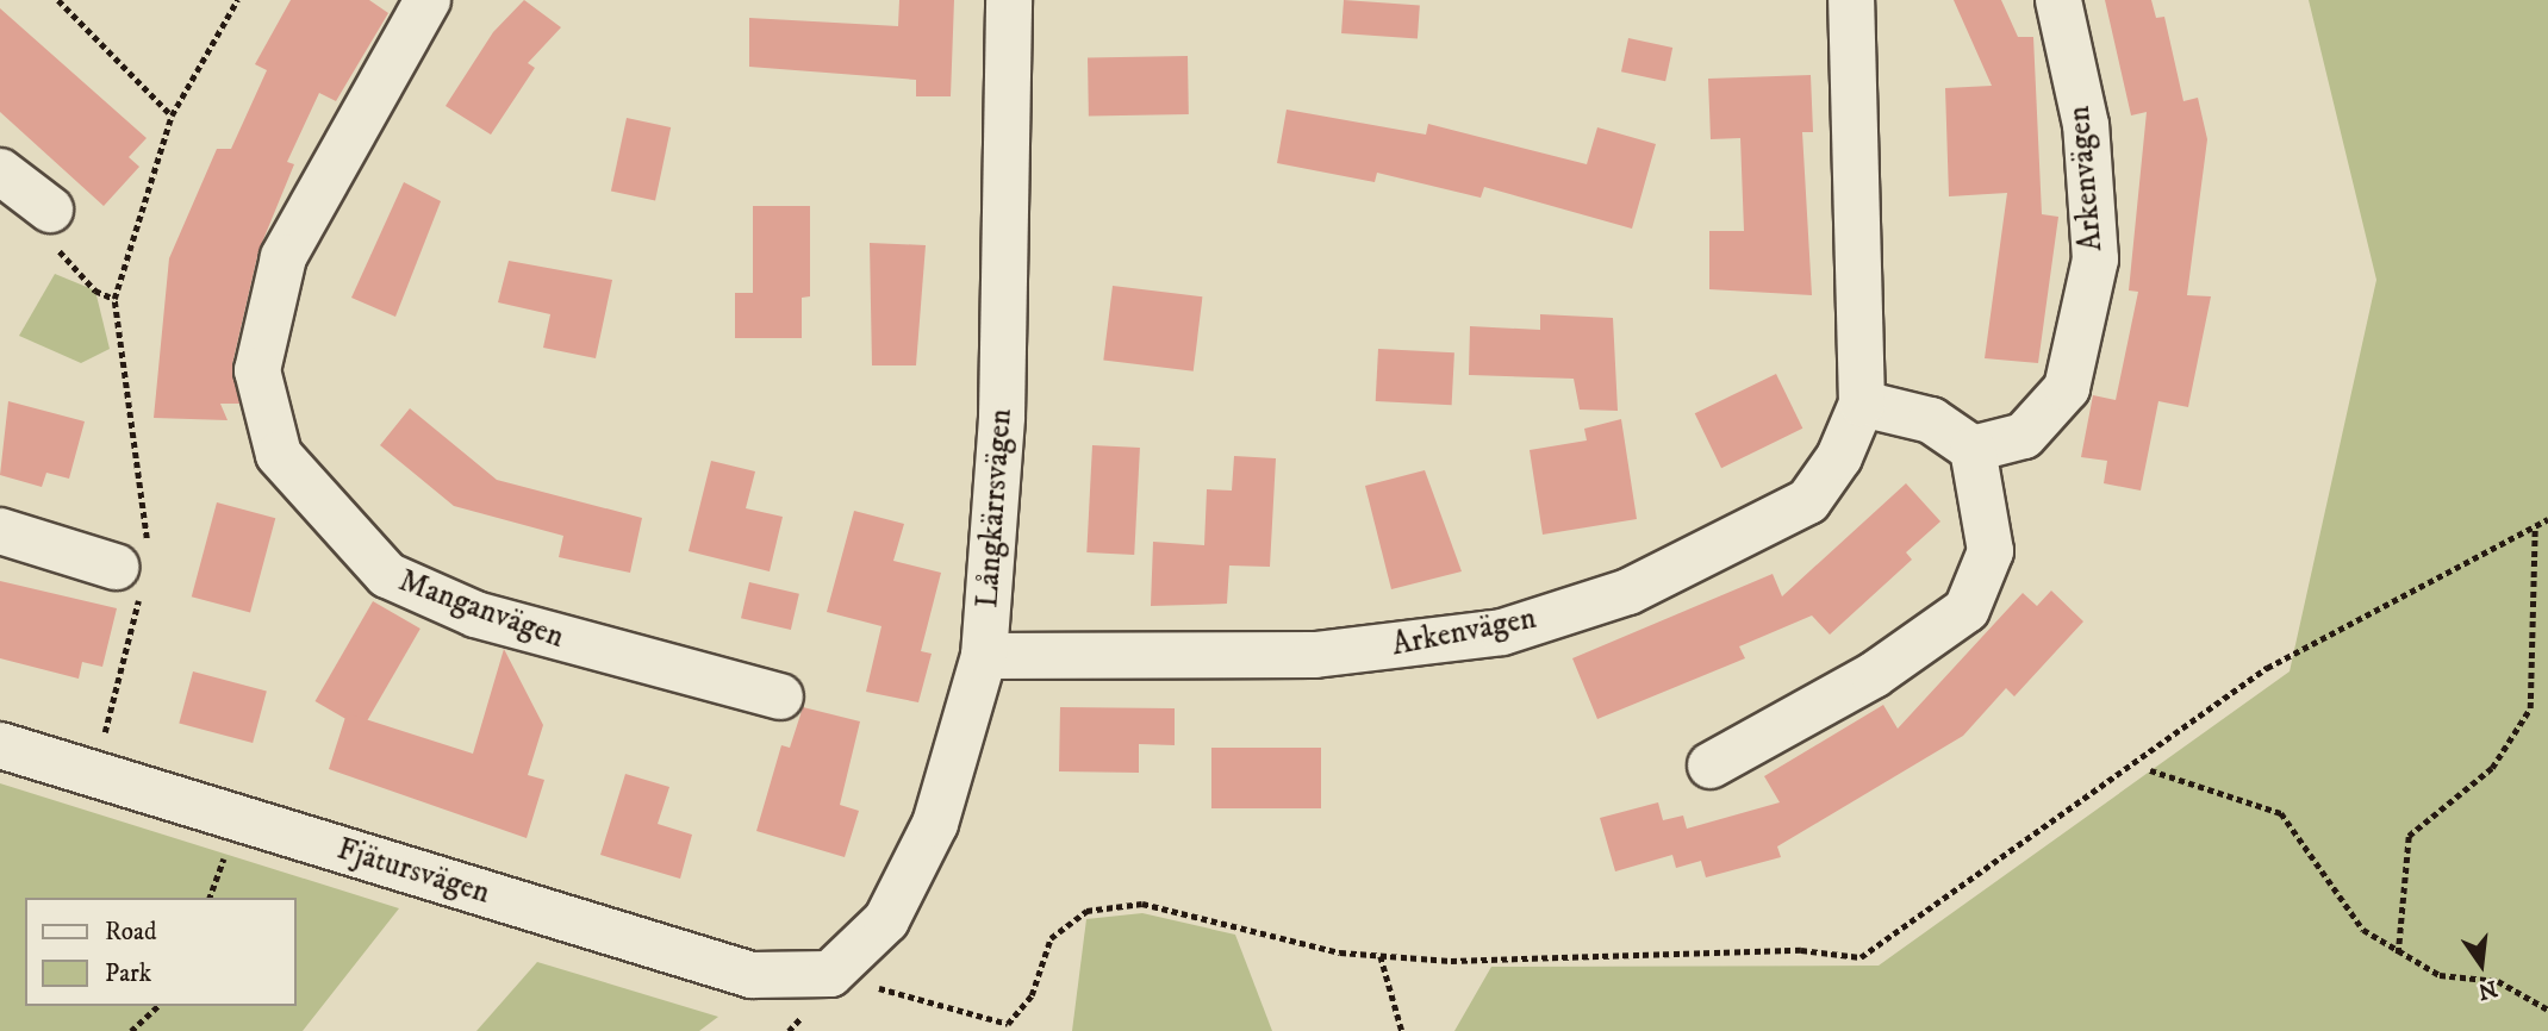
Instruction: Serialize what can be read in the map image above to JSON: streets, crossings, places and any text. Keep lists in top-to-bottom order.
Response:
{
  "streets": {
    "street": [
      "Arkenvägen",
      "Långkärrsvägen",
      "Manganvägen",
      "Fjätursvägen"
    ]
  },
  "crossings": [
    ["Arkenvägen", "Långkärrsvägen"],
    ["Långkärrsvägen", "Fjätursvägen"]
  ],
  "legend": ["Road", "Park"],
  "north": "bottom"
}
